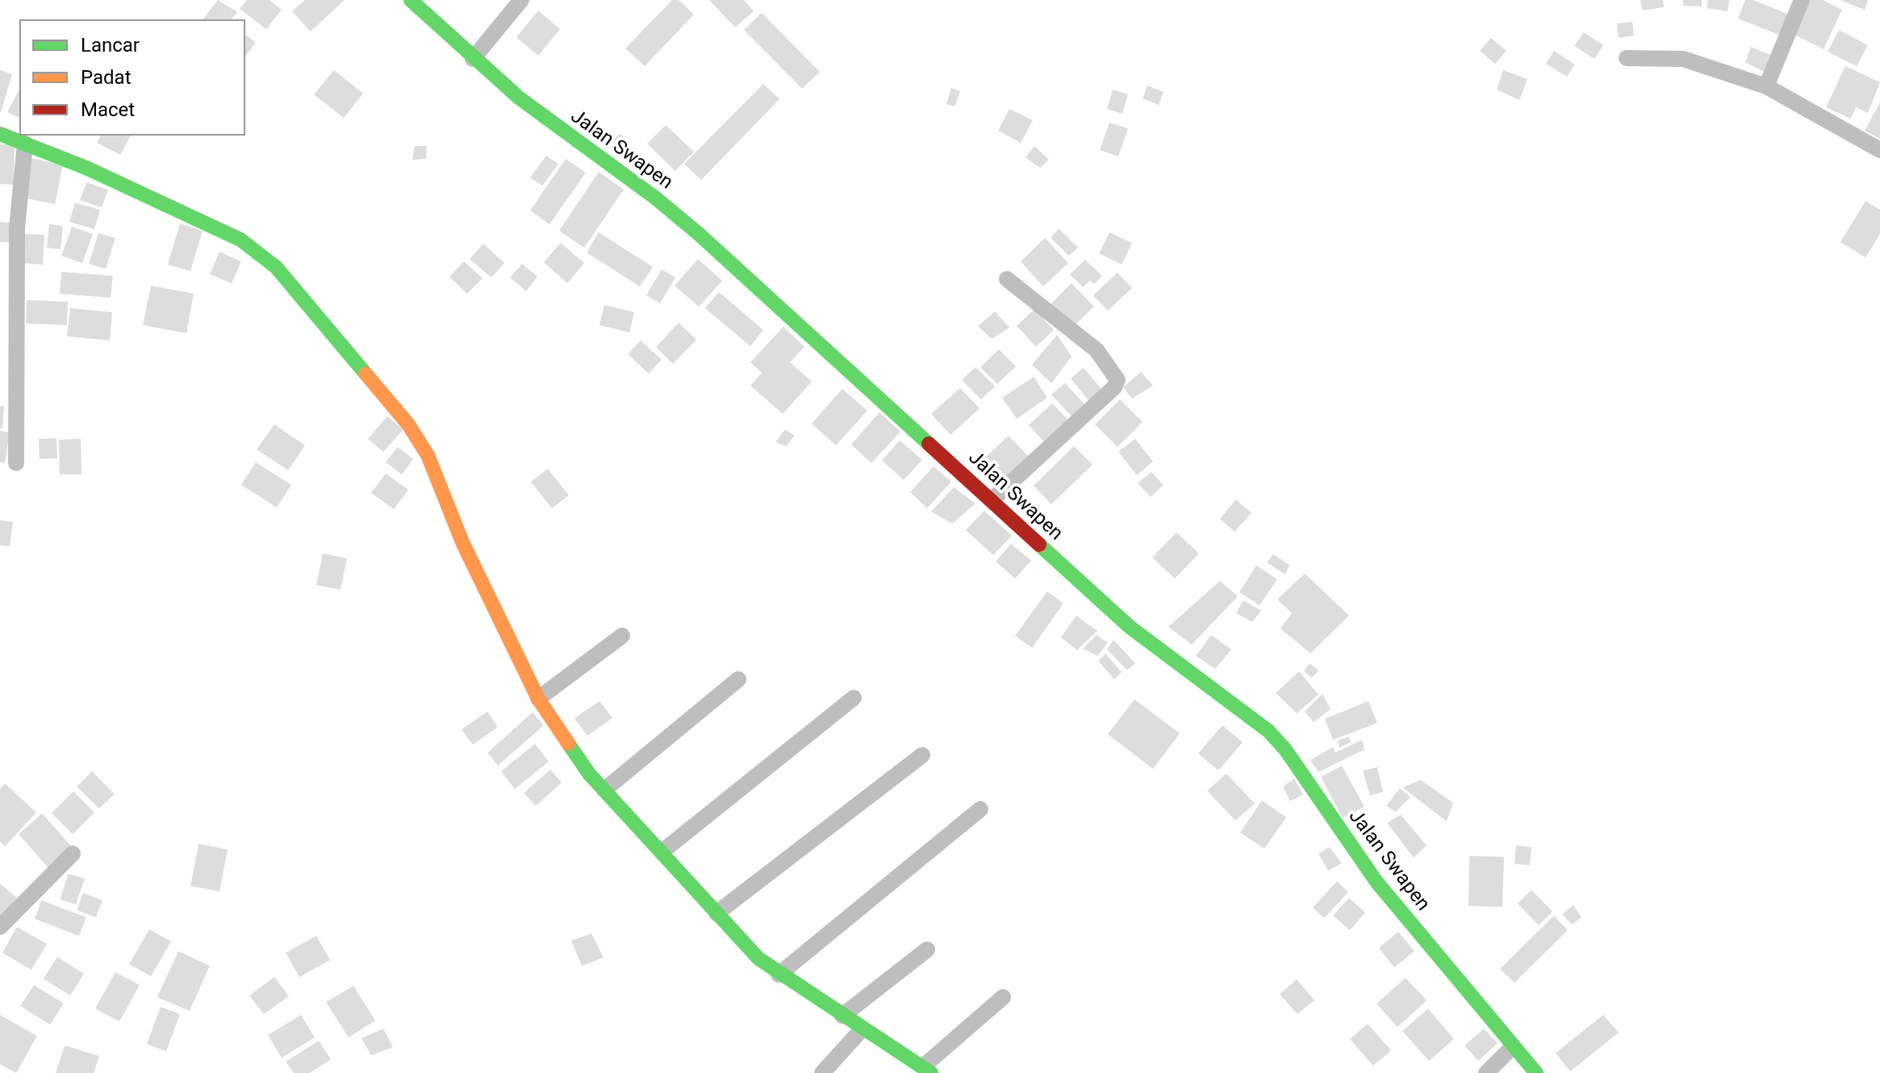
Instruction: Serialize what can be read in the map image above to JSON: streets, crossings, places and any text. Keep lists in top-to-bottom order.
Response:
{
  "streets": {
    "main road": ["Jalan Swapen"]
  },
  "legend": ["Lancar", "Padat", "Macet"]
}
